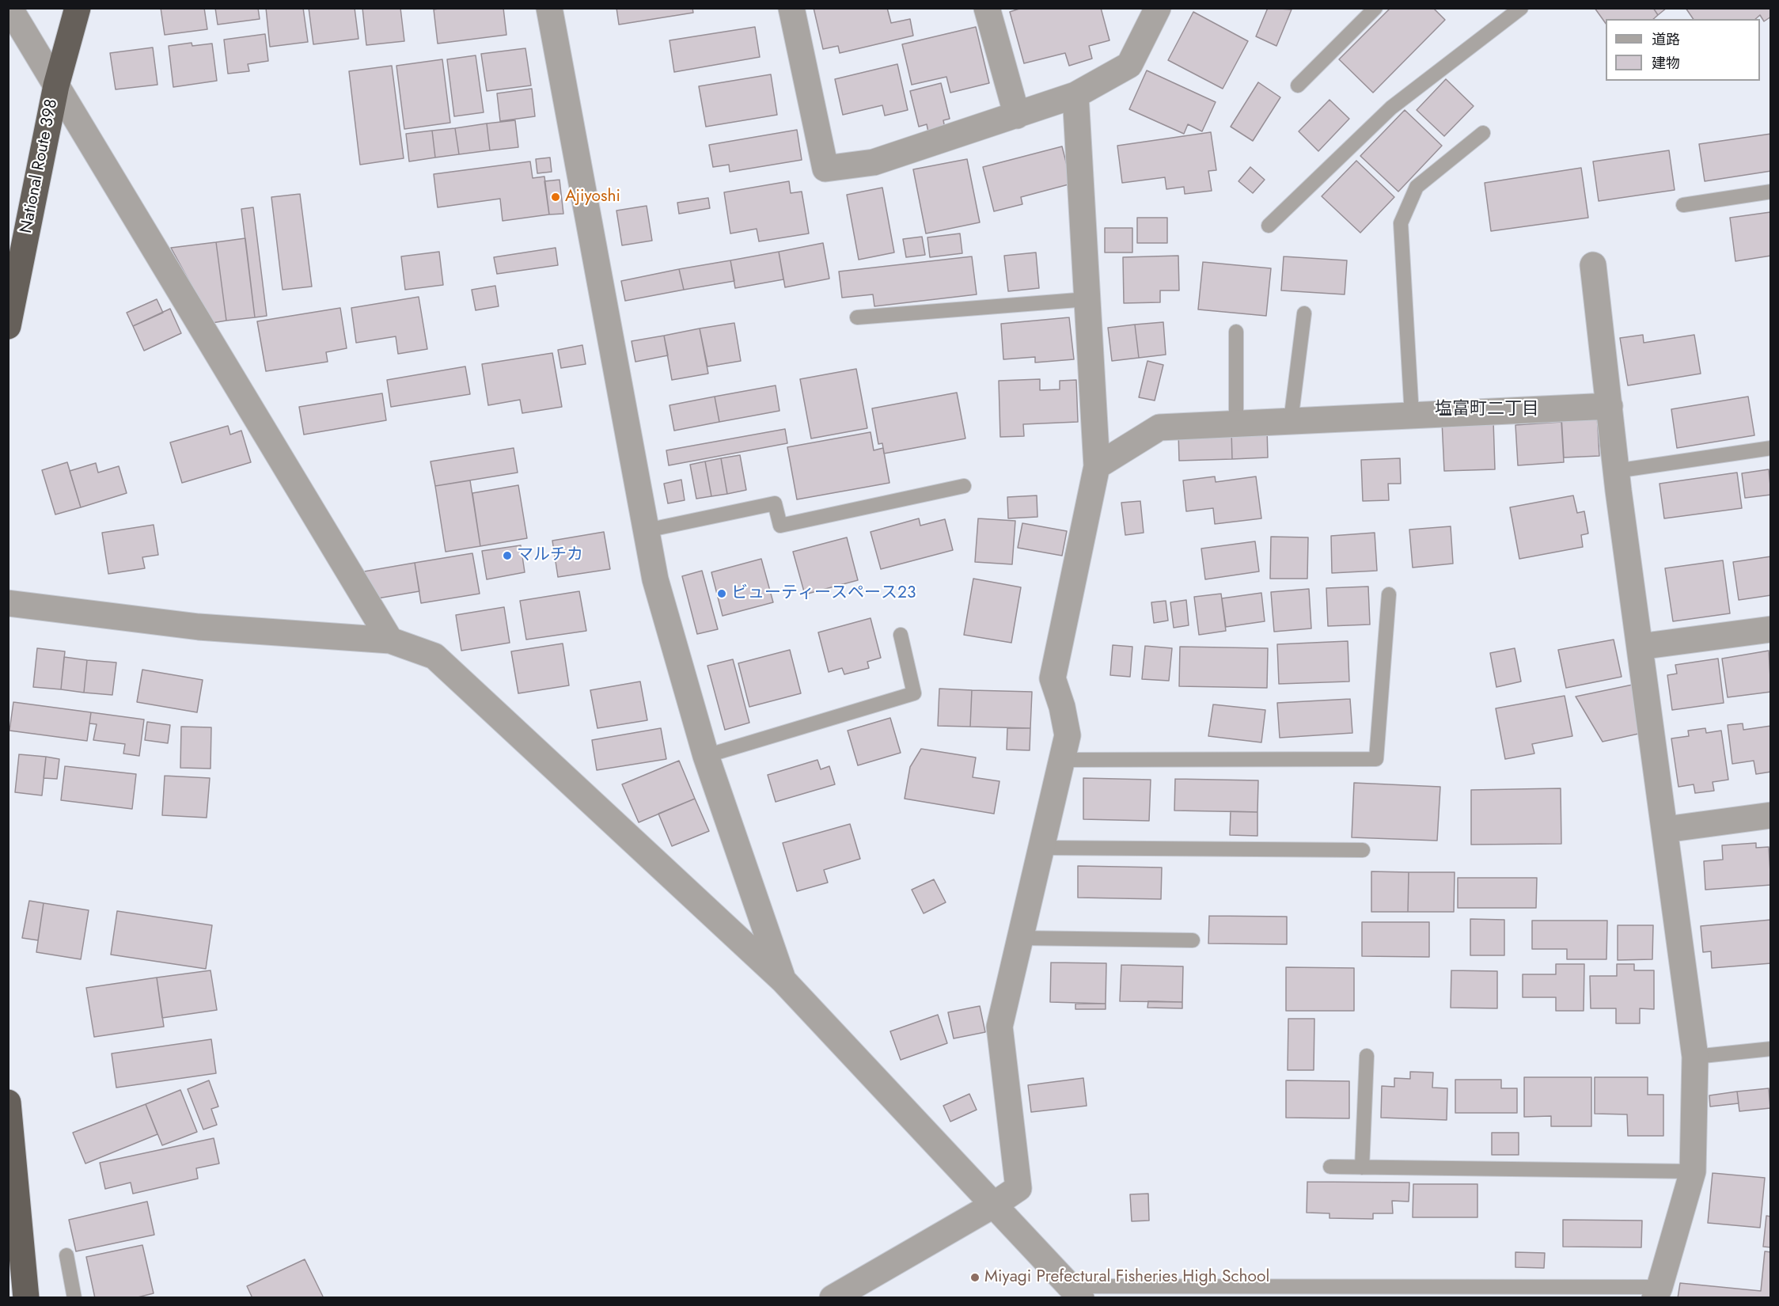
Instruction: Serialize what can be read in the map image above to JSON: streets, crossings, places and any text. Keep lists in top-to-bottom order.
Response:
{
  "streets": {
    "highway": ["National Route 398"]
  },
  "districts": ["塩富町二丁目"],
  "places": [
    "Ajiyoshi",
    "マルチカ",
    "ビューティースペース23",
    "Miyagi Prefectural Fisheries High School"
  ],
  "legend": ["道路", "建物"]
}
